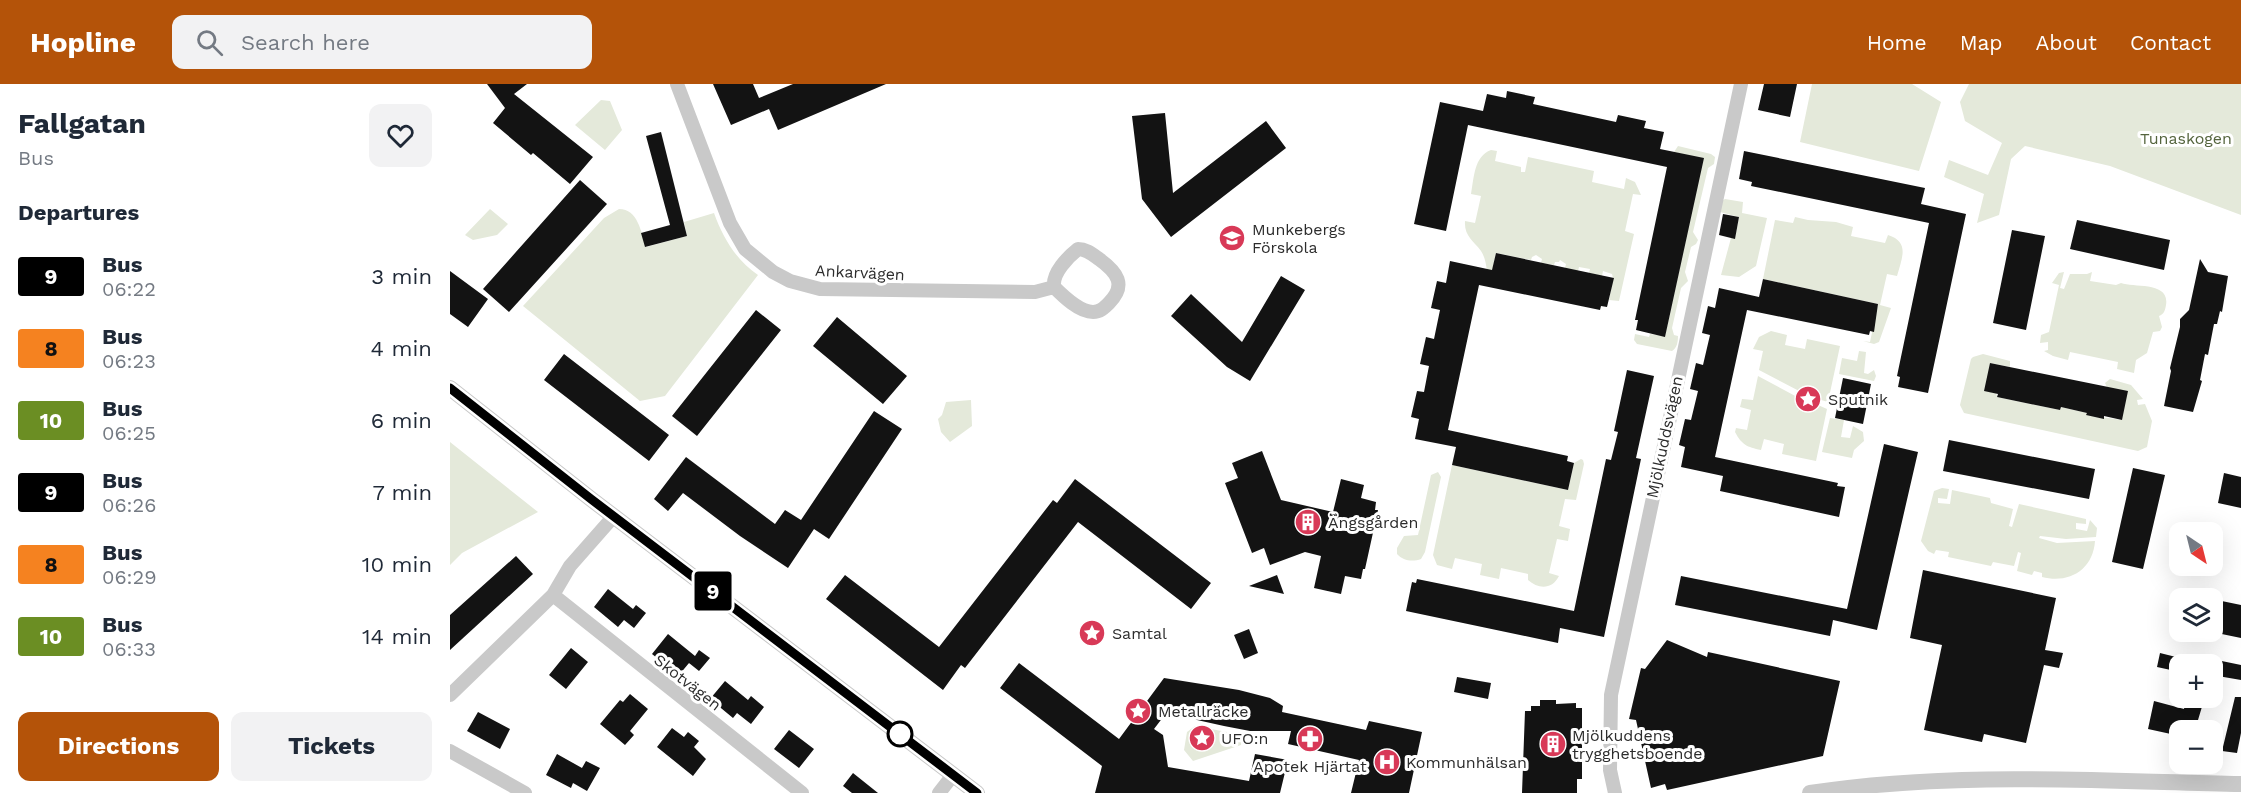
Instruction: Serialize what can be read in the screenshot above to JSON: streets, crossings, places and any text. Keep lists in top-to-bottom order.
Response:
{
  "streets": {
    "street": ["Ankarvägen", "Mjölkuddsvägen", "Skotvägen"]
  },
  "parks": ["Tunaskogen"],
  "places": {
    "school or university": ["Munkebergs Förskola"],
    "place": [
      "Sputnik",
      "Samtal",
      "Metallräcke",
      "UFO:n"
    ],
    "building": ["Ängsgården", "Mjölkuddens trygghetsboende"],
    "pharmacy": ["Apotek Hjärtat"],
    "hospital": ["Kommunhälsan"]
  },
  "lines": ["bus line 9"],
  "north": "bottom right",
  "page": {
    "header": "Hopline",
    "search": "Search here",
    "nav": [
      "Home",
      "Map",
      "About",
      "Contact"
    ],
    "heading": [
      ["Fallgatan", "Bus"],
      "Departures"
    ],
    "on_map": "9",
    "list": [
      {
        "mark": "9",
        "name": "Bus",
        "note": "06:22",
        "value": "3 min"
      },
      {
        "mark": "8",
        "name": "Bus",
        "note": "06:23",
        "value": "4 min"
      },
      {
        "mark": "10",
        "name": "Bus",
        "note": "06:25",
        "value": "6 min"
      },
      {
        "mark": "9",
        "name": "Bus",
        "note": "06:26",
        "value": "7 min"
      },
      {
        "mark": "8",
        "name": "Bus",
        "note": "06:29",
        "value": "10 min"
      },
      {
        "mark": "10",
        "name": "Bus",
        "note": "06:33",
        "value": "14 min"
      }
    ],
    "map_buttons": ["+", "−"],
    "buttons": ["Directions", "Tickets"]
  }
}
